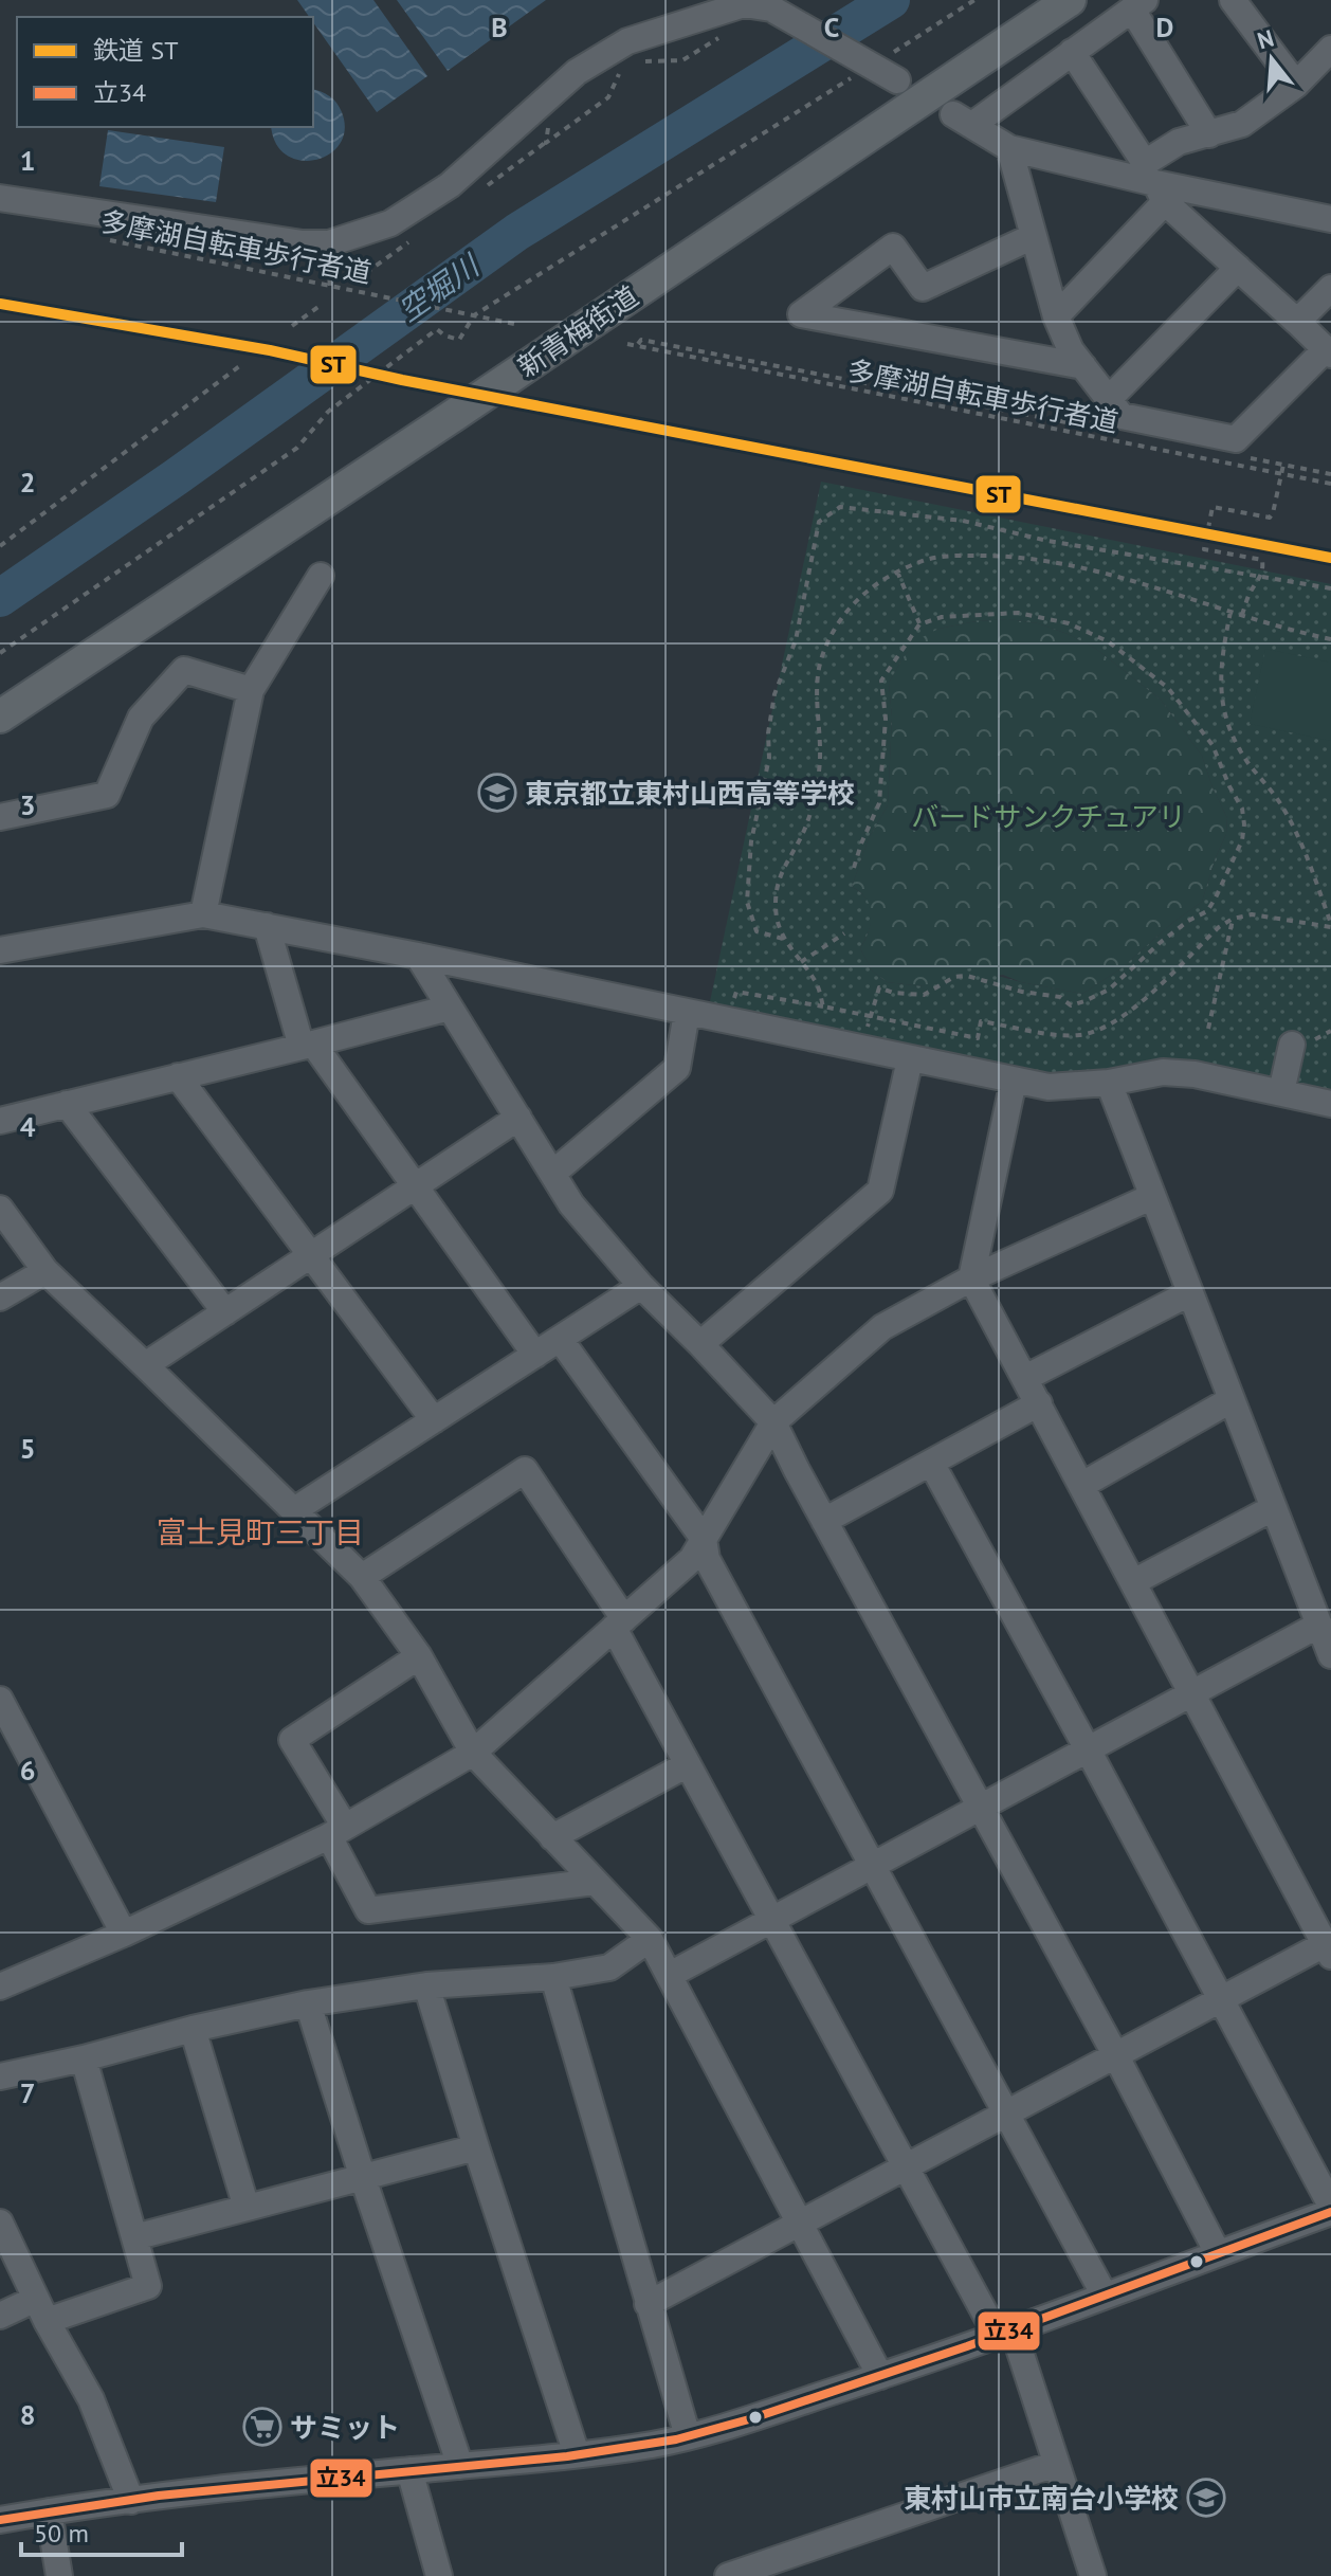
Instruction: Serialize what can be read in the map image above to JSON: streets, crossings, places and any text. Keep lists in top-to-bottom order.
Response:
{
  "streets": {
    "main road": ["新青梅街道"],
    "path": ["多摩湖自転車歩行者道"]
  },
  "districts": ["富士見町三丁目"],
  "water": ["空堀川"],
  "parks": ["バードサンクチュアリ"],
  "places": {
    "school or university": ["東京都立東村山西高等学校", "東村山市立南台小学校"],
    "supermarket": ["サミット"]
  },
  "lines": ["rail line ST", "transit line 立34"],
  "legend": ["鉄道 ST", "立34"],
  "scale_bar": "50 m",
  "north": "top",
  "grid": {
    "columns": ["B", "C", "D"],
    "rows": [
      "1",
      "2",
      "3",
      "4",
      "5",
      "6",
      "7",
      "8"
    ]
  }
}
